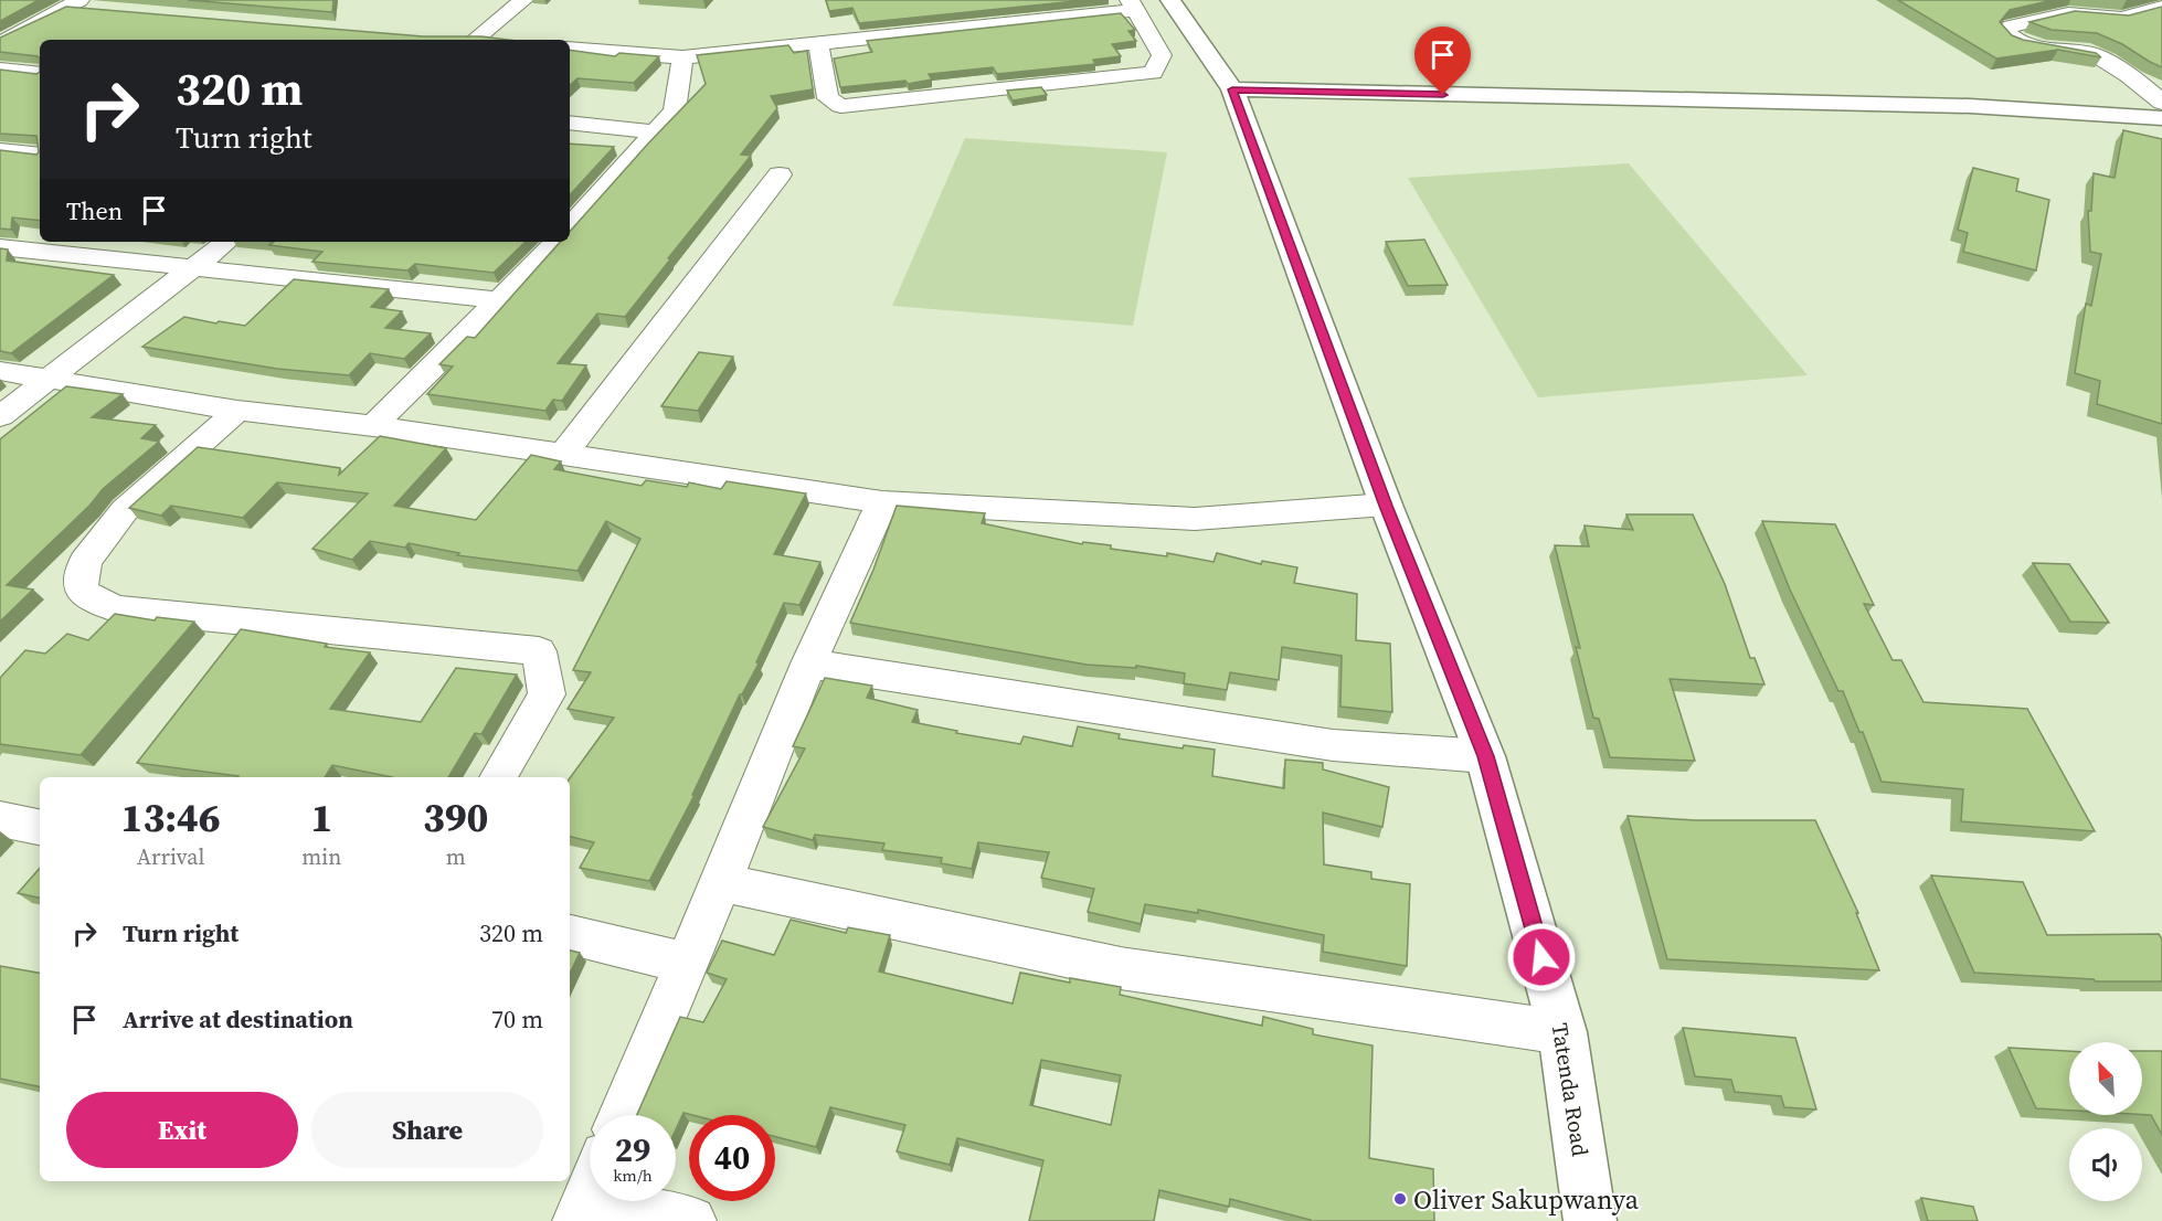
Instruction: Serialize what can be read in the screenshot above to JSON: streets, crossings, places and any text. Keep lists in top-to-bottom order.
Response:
{
  "streets": {
    "street": ["Tatenda Road"]
  },
  "places": ["Oliver Sakupwanya"],
  "north": "top left",
  "page": {
    "turn": ["320 m", "Turn right"],
    "then": "Then",
    "eta": [
      "13:46",
      "Arrival",
      "1",
      "min",
      "390",
      "m"
    ],
    "list": [
      {
        "name": "Turn right",
        "value": "320 m"
      },
      {
        "name": "Arrive at destination",
        "value": "70 m"
      }
    ],
    "buttons": ["Exit", "Share"],
    "speed": "29 km/h",
    "limit": "40"
  }
}
